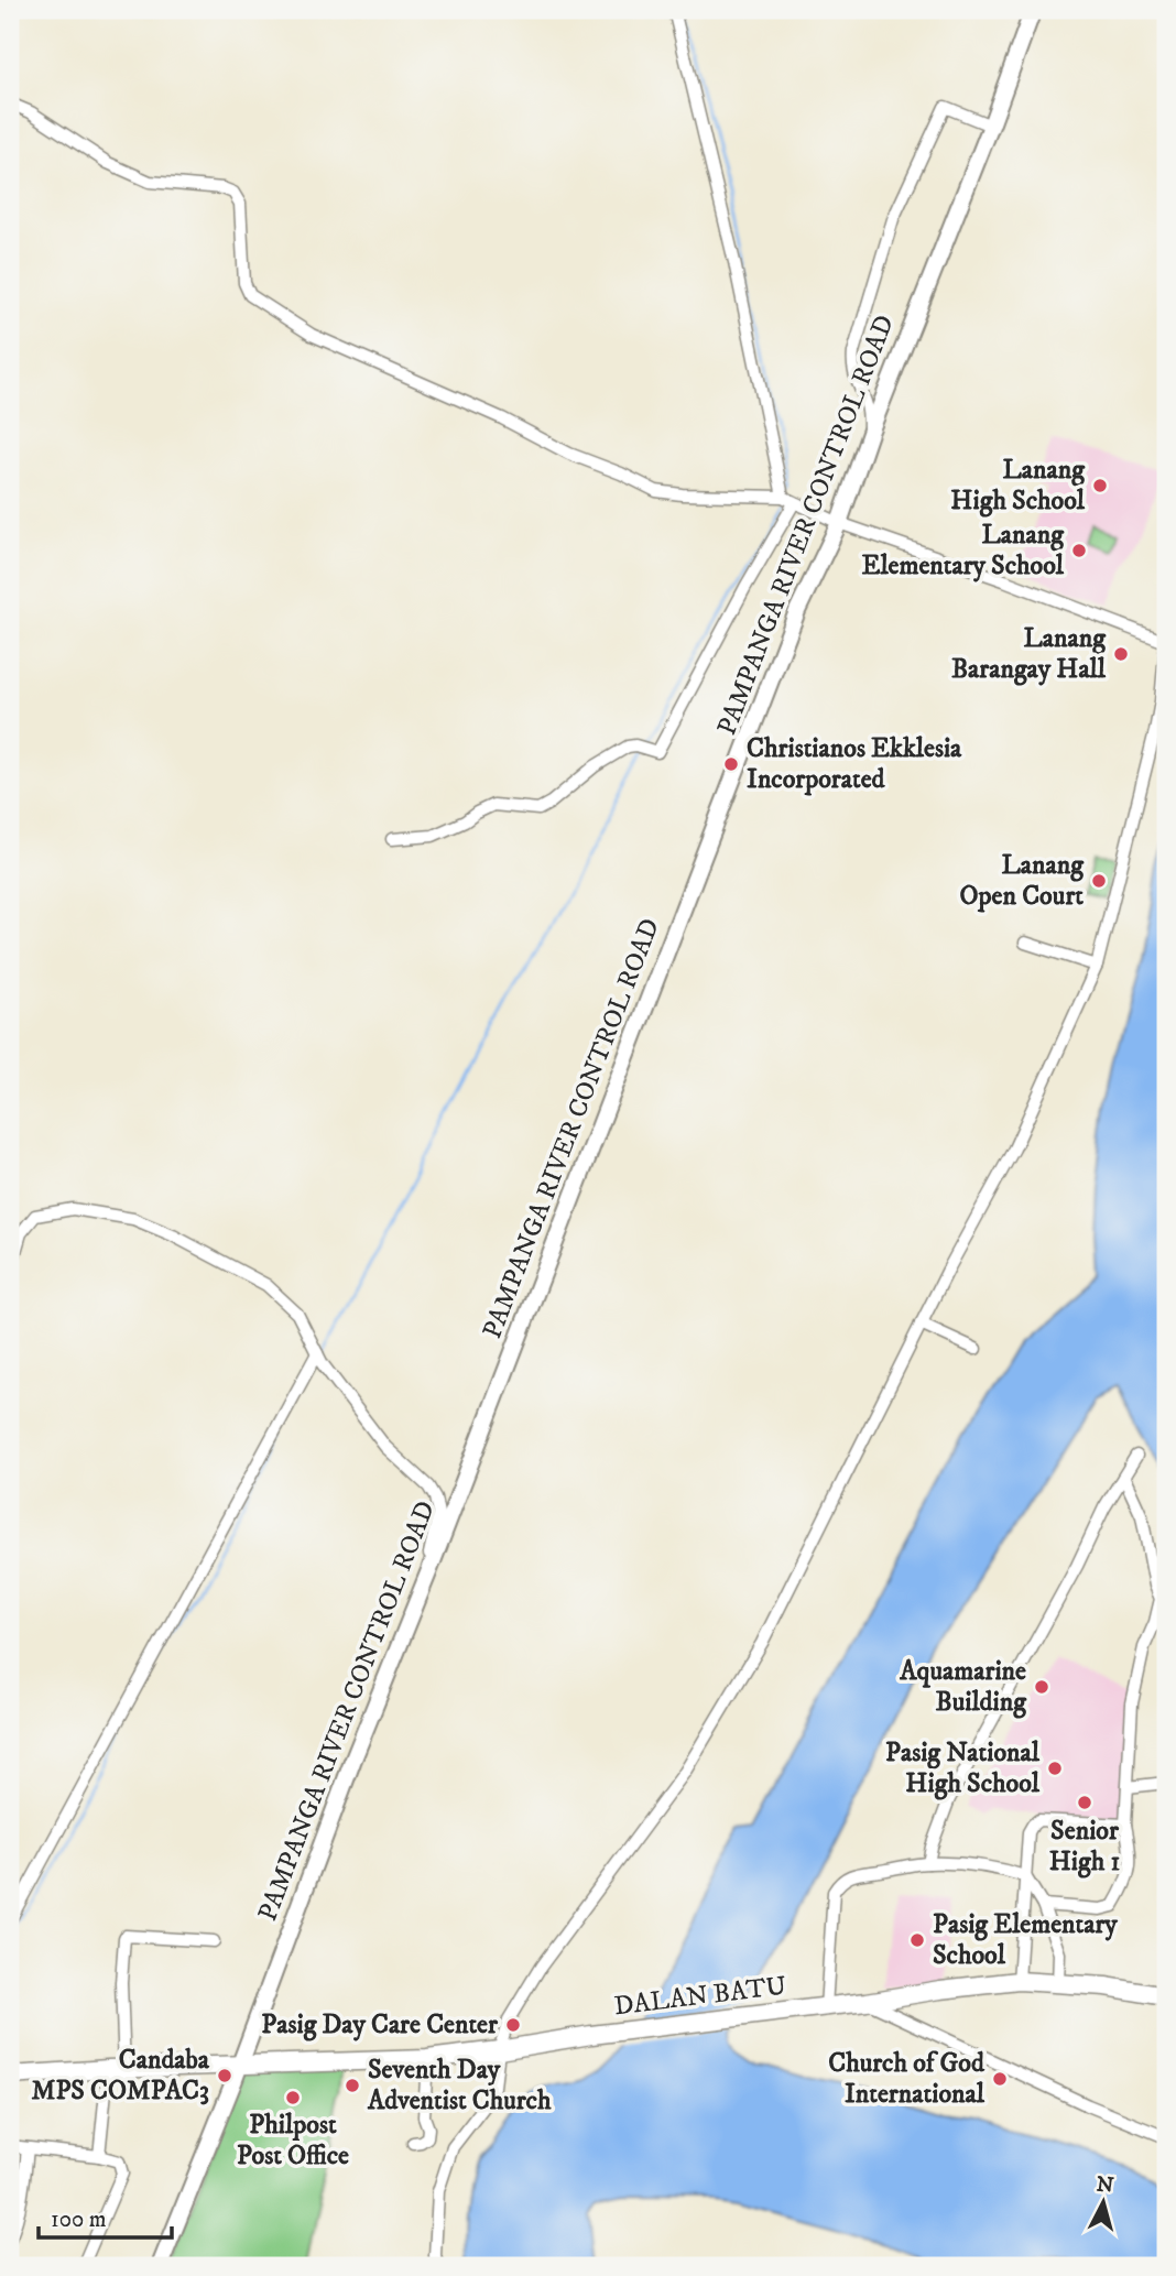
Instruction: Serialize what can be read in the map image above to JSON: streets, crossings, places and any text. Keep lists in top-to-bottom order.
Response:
{
  "streets": {
    "main road": ["PAMPANGA RIVER CONTROL ROAD", "DALAN BATU"]
  },
  "crossings": [
    ["PAMPANGA RIVER CONTROL ROAD", "DALAN BATU"]
  ],
  "places": [
    "Lanang High School",
    "Lanang Elementary School",
    "Lanang Barangay Hall",
    "Christianos Ekklesia Incorporated",
    "Lanang Open Court",
    "Aquamarine Building",
    "Pasig National High School",
    "Senior High 1",
    "Pasig Elementary School",
    "Pasig Day Care Center",
    "Candaba MPS COMPAC3",
    "Church of God International",
    "Seventh Day Adventist Church",
    "Philpost Post Office"
  ],
  "scale_bar": "100 m",
  "north": "top"
}
